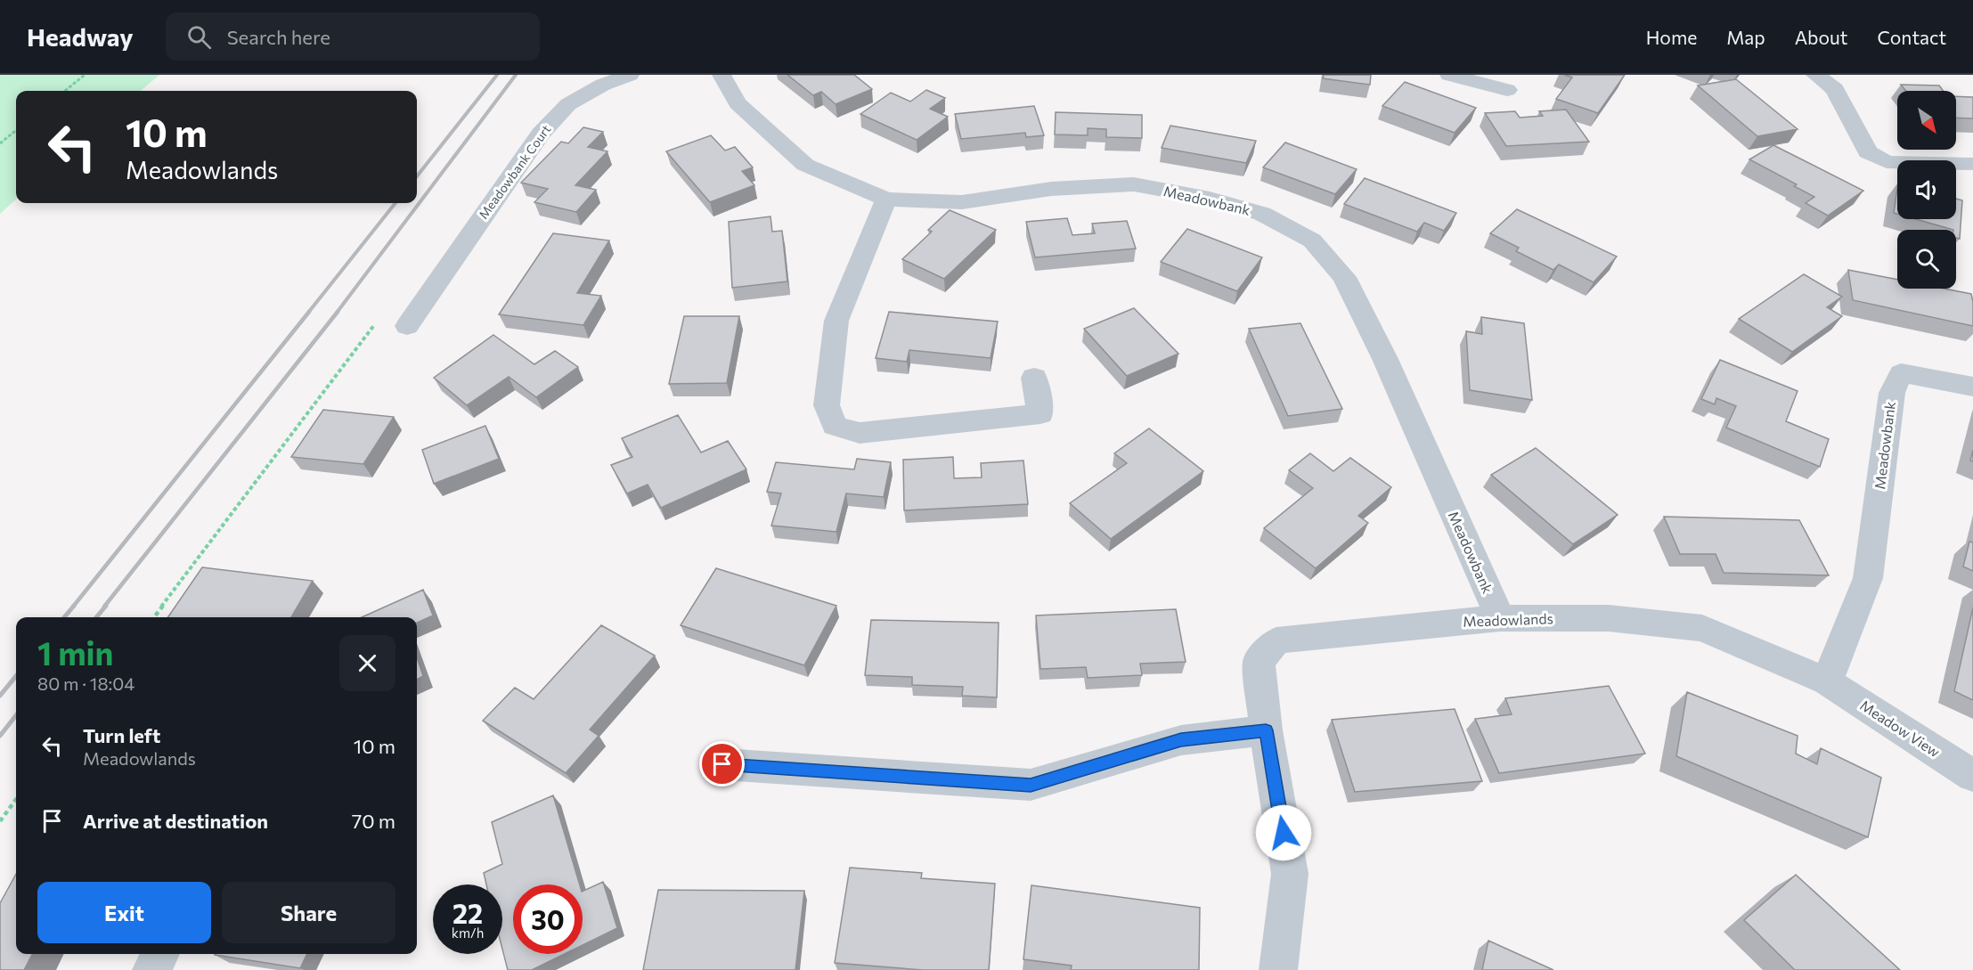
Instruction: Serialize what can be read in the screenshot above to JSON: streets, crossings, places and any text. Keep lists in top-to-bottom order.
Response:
{
  "streets": {
    "street": [
      "Meadowbank Court",
      "Meadowbank",
      "Meadowlands",
      "Meadow View"
    ]
  },
  "crossings": [
    ["Meadowbank", "Meadowlands"],
    ["Meadowbank", "Meadow View"],
    ["Meadowlands", "Meadow View"]
  ],
  "north": "bottom right",
  "page": {
    "header": "Headway",
    "search": "Search here",
    "nav": [
      "Home",
      "Map",
      "About",
      "Contact"
    ],
    "turn": ["10 m", "Meadowlands"],
    "heading": ["1 min", "80 m · 18:04"],
    "list": [
      {
        "name": "Turn left",
        "note": "Meadowlands",
        "value": "10 m"
      },
      {
        "name": "Arrive at destination",
        "value": "70 m"
      }
    ],
    "buttons": ["Exit", "Share"],
    "speed": "22 km/h",
    "limit": "30"
  }
}
